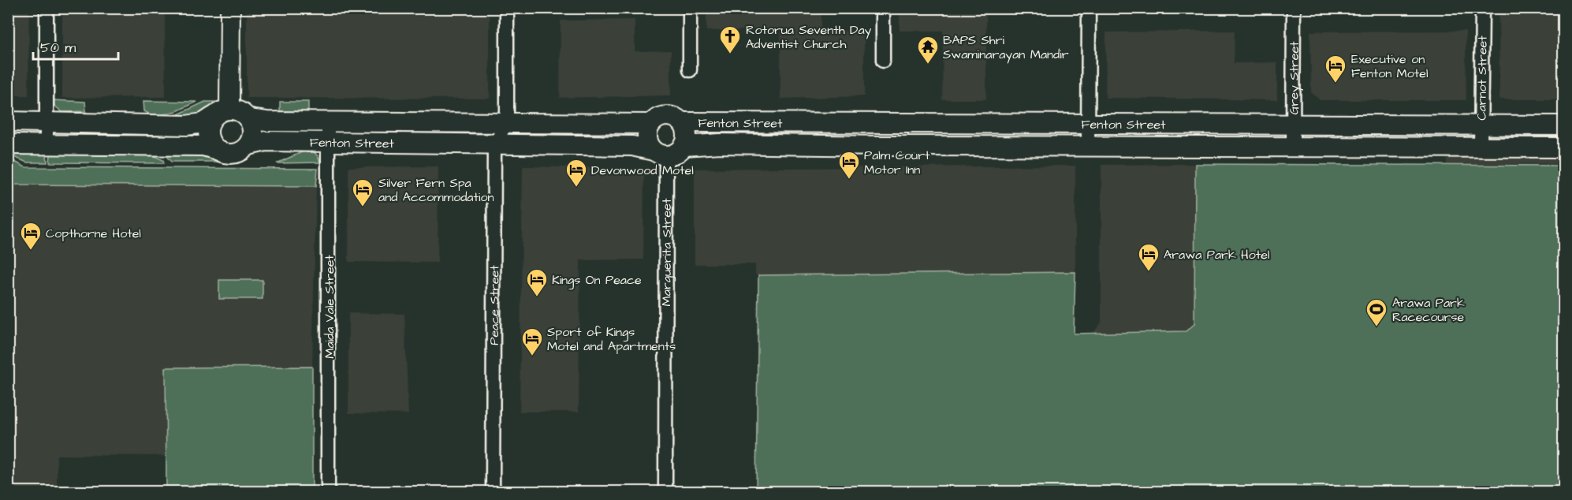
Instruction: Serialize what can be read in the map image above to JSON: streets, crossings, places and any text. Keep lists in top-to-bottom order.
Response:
{
  "streets": {
    "main road": ["Fenton Street"],
    "street": [
      "Grey Street",
      "Carnot Street",
      "Marguerita Street",
      "Peace Street",
      "Maida Vale Street"
    ]
  },
  "crossings": [
    ["Grey Street", "Fenton Street"],
    ["Carnot Street", "Fenton Street"],
    ["Fenton Street", "Marguerita Street"],
    ["Fenton Street", "Peace Street"],
    ["Fenton Street", "Maida Vale Street"]
  ],
  "places": {
    "church": ["Rotorua Seventh Day Adventist Church"],
    "temple": ["BAPS Shri Swaminarayan Mandir"],
    "hotel": [
      "Executive on Fenton Motel",
      "Palm Court Motor Inn",
      "Devonwood Motel",
      "Silver Fern Spa and Accommodation",
      "Copthorne Hotel",
      "Arawa Park Hotel",
      "Kings On Peace",
      "Sport of Kings Motel and Apartments"
    ],
    "sports": ["Arawa Park Racecourse"]
  },
  "scale_bar": "50 m"
}
